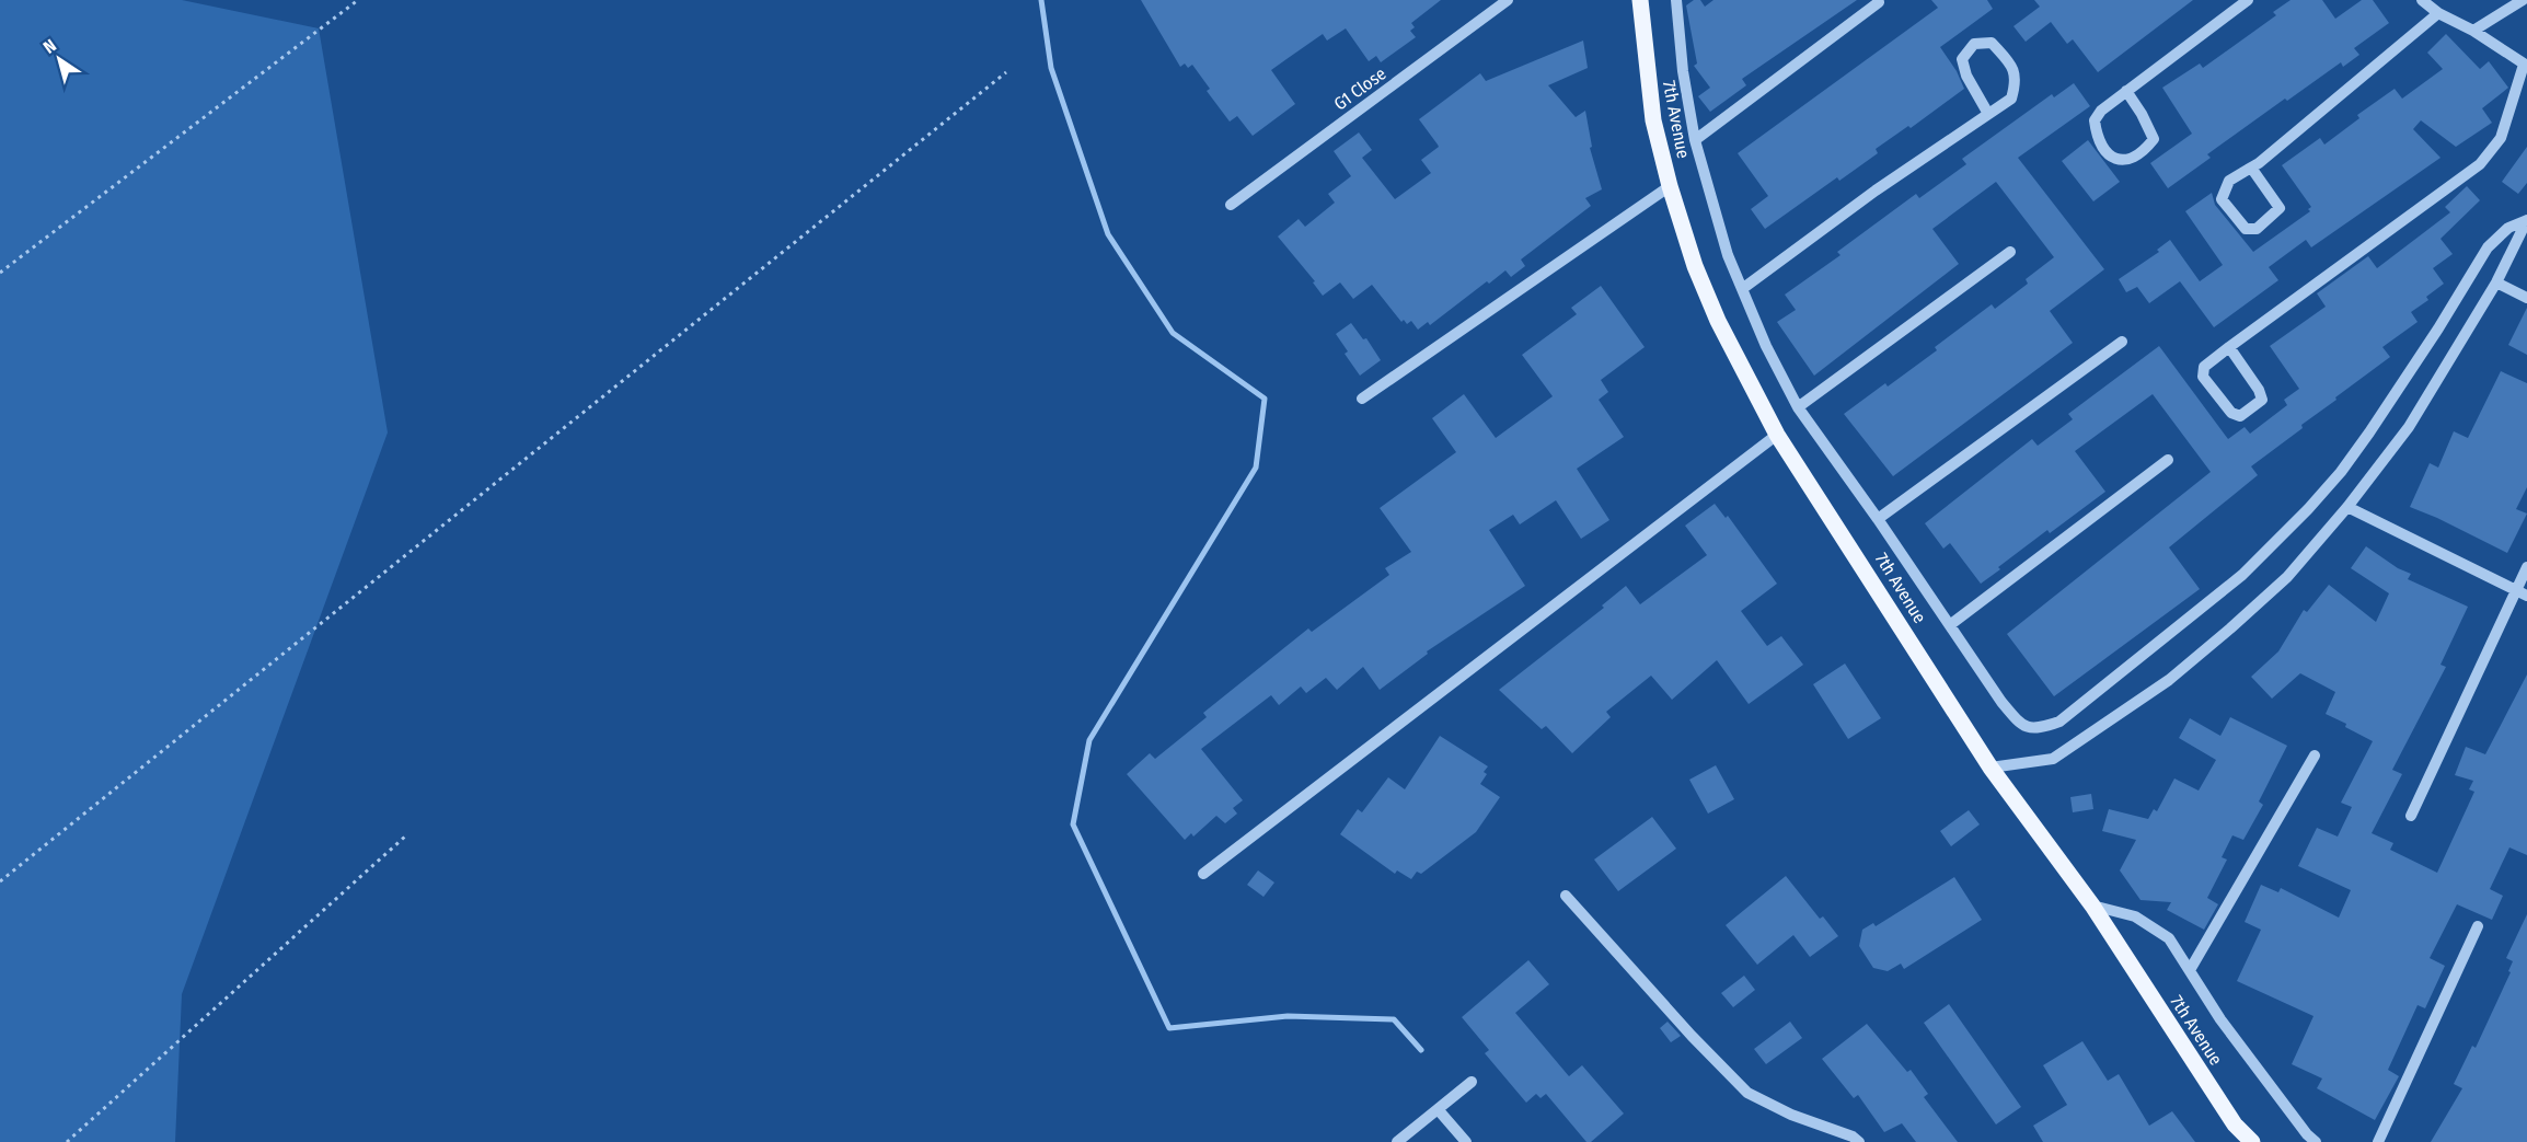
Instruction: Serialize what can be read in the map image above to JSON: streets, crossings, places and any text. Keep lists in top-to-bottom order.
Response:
{
  "streets": {
    "main road": ["7th Avenue"],
    "street": ["G1 Close"]
  },
  "north": "top left"
}
